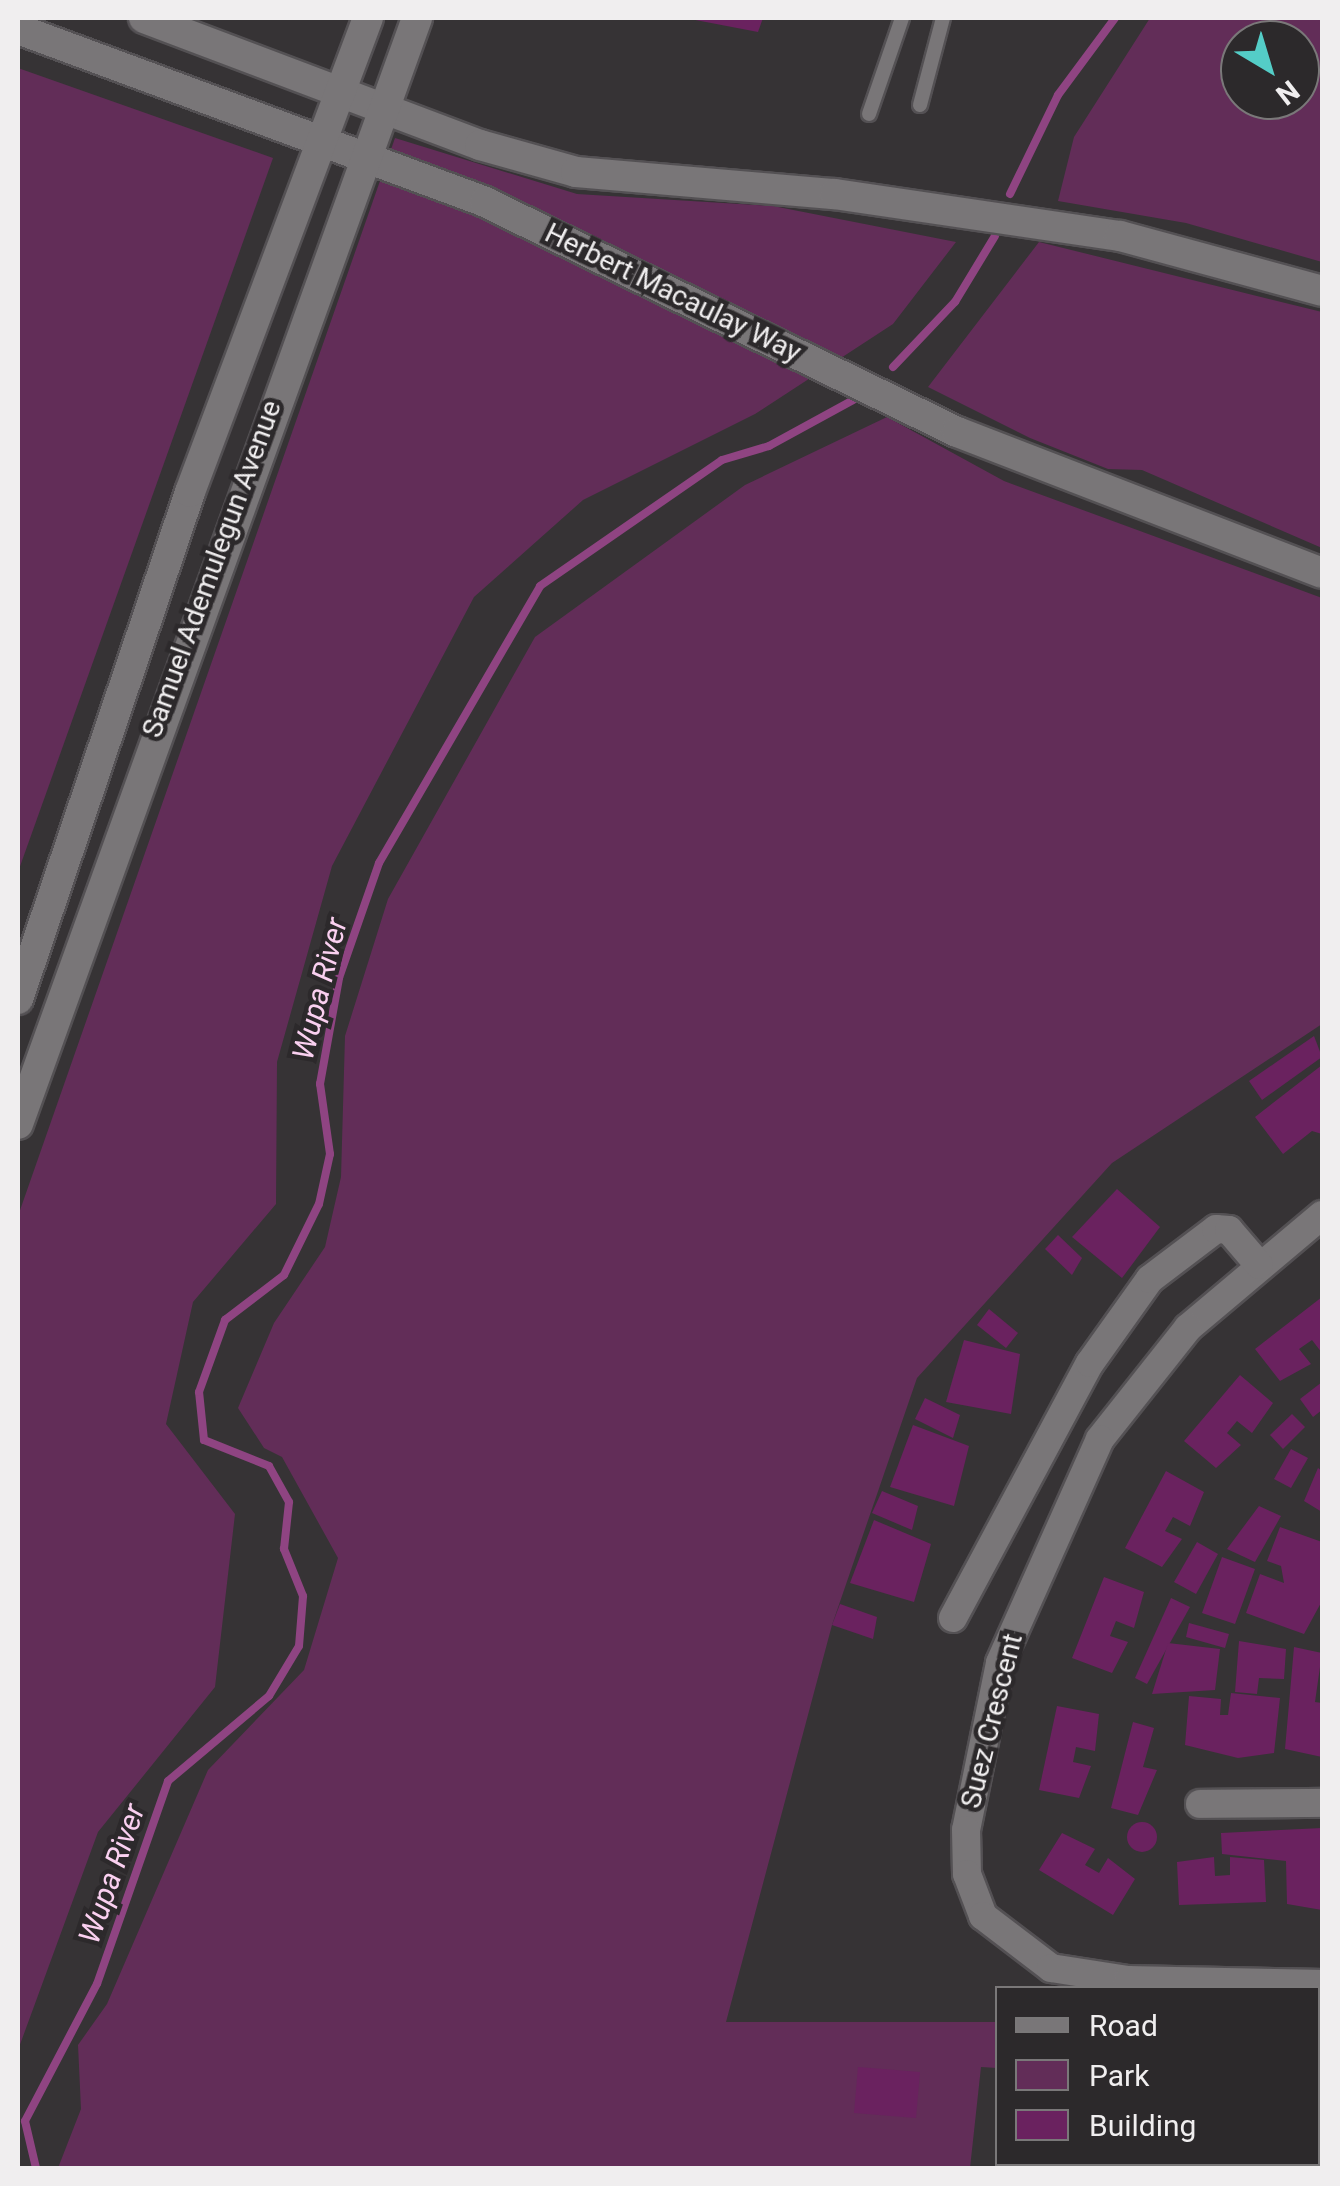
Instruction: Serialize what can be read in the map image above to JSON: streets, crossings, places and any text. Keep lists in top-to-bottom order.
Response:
{
  "streets": {
    "main road": ["Herbert Macaulay Way", "Samuel Ademulegun Avenue"],
    "street": ["Suez Crescent"]
  },
  "crossings": [
    ["Herbert Macaulay Way", "Samuel Ademulegun Avenue"]
  ],
  "water": ["Wupa River"],
  "legend": ["Road", "Park", "Building"],
  "north": "bottom right"
}
